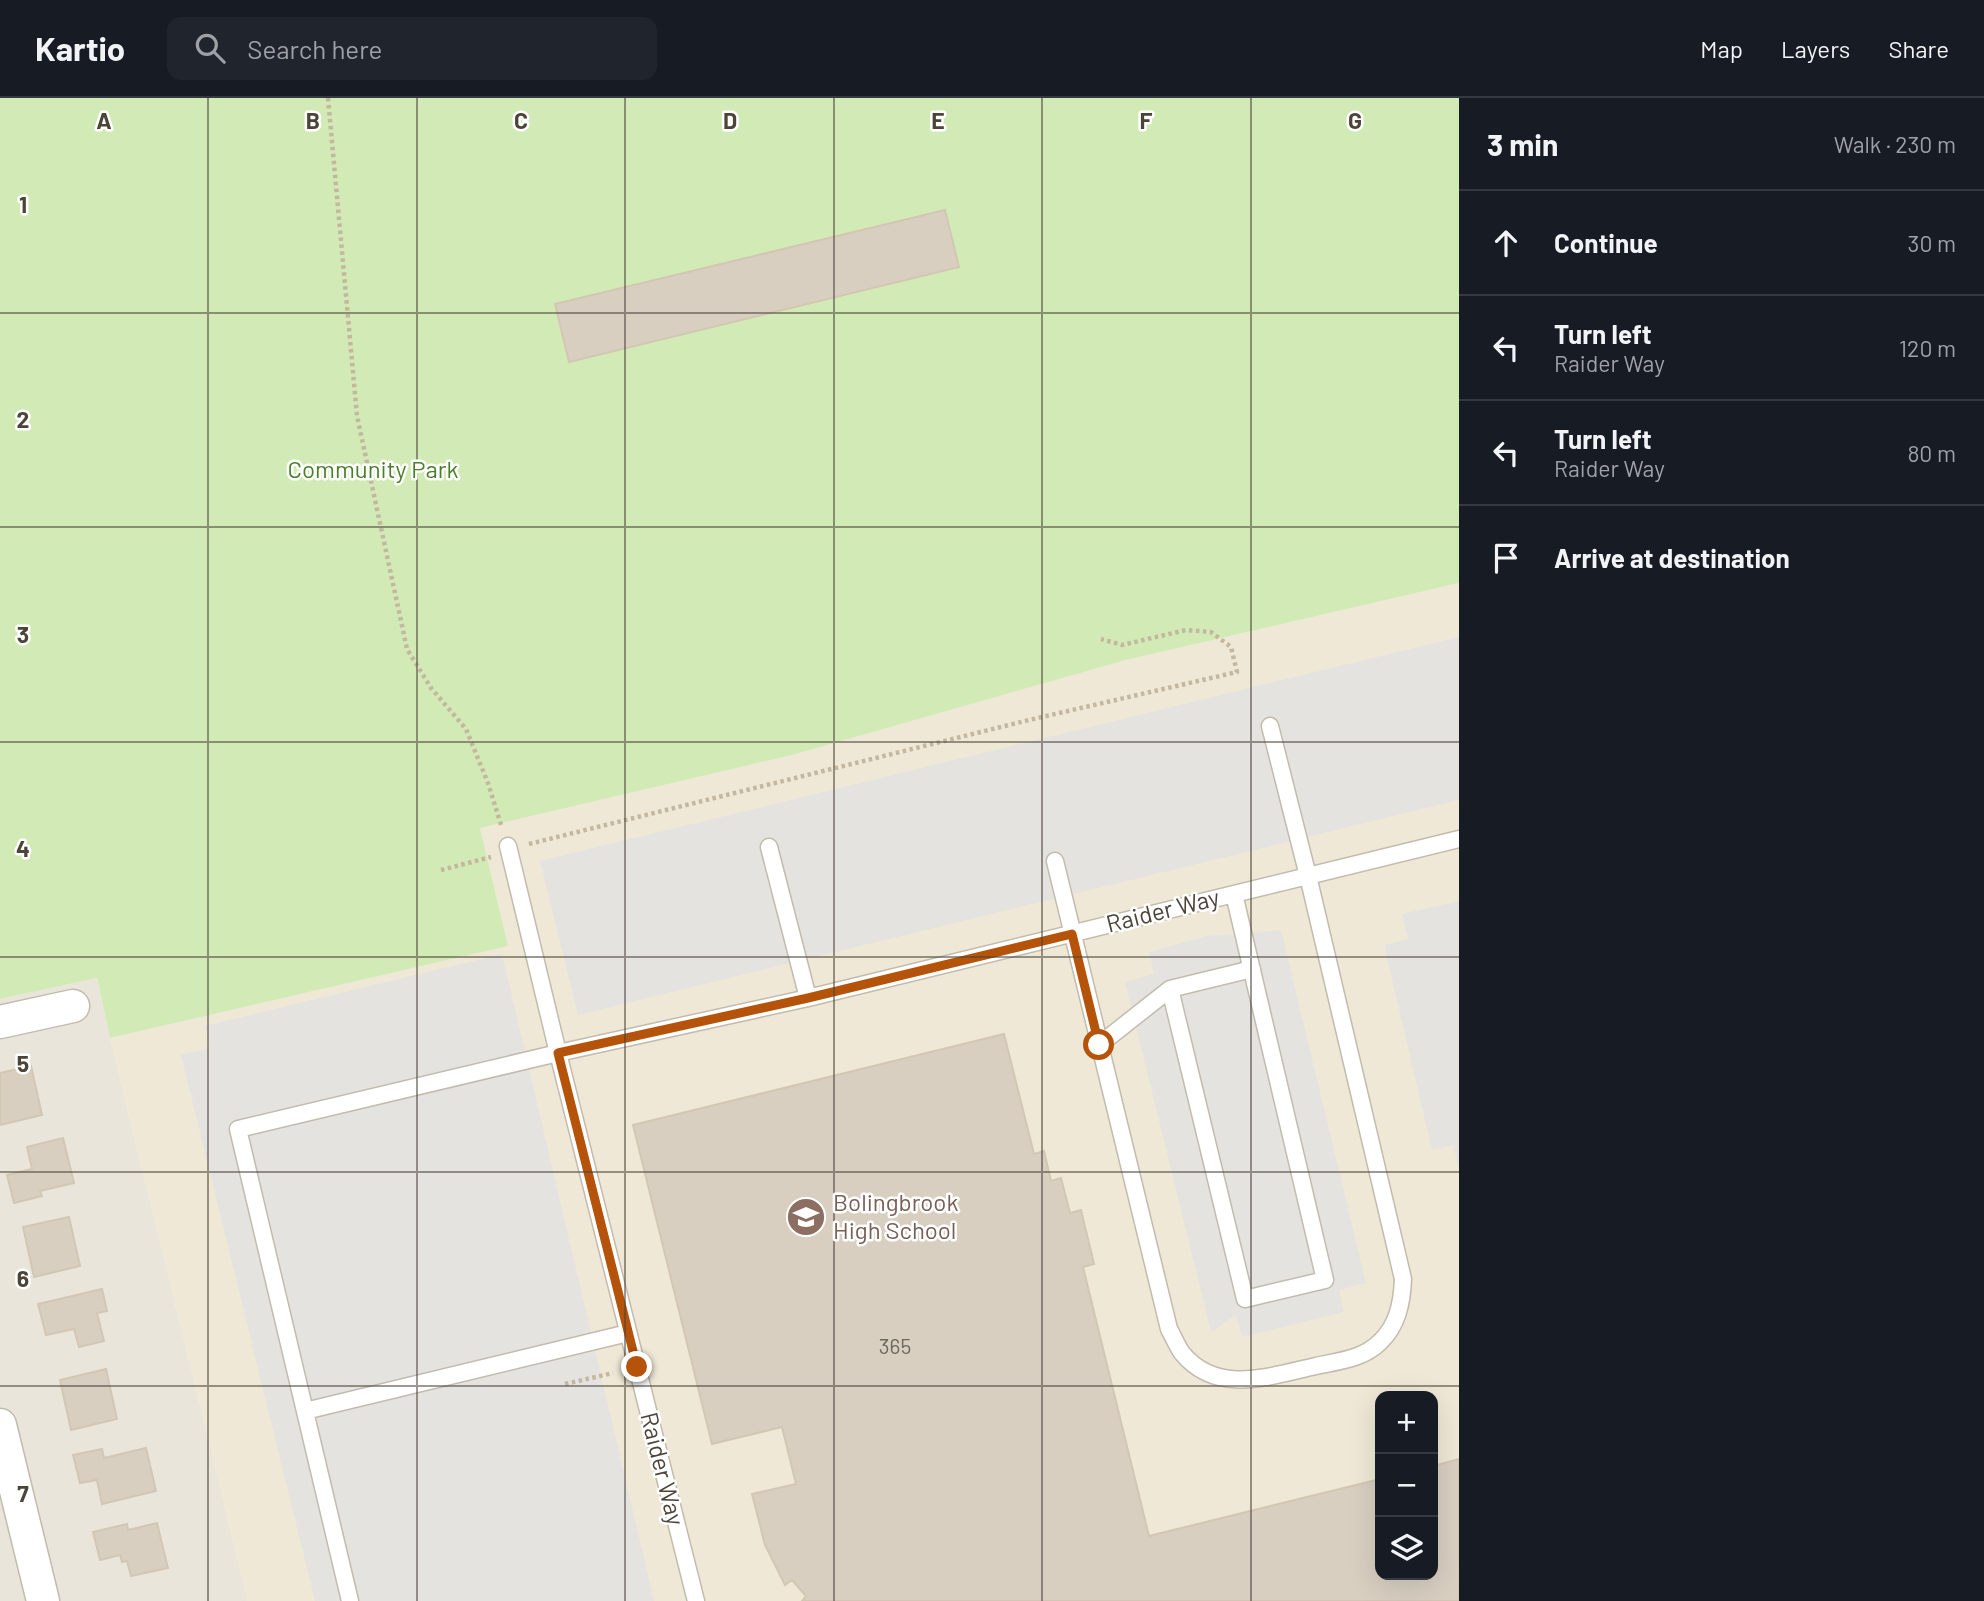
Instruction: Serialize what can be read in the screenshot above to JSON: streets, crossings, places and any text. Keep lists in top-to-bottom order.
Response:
{
  "streets": {
    "lane": ["Raider Way"]
  },
  "parks": ["Community Park"],
  "places": {
    "school or university": ["Bolingbrook High School"]
  },
  "house_numbers": ["365"],
  "page": {
    "header": "Kartio",
    "search": "Search here",
    "nav": ["Map", "Layers", "Share"],
    "heading": ["3 min", "Walk · 230 m"],
    "list": [
      ["Continue", "30 m"],
      ["Turn left", "Raider Way", "120 m"],
      ["Turn left", "Raider Way", "80 m"],
      "Arrive at destination"
    ],
    "map_buttons": ["+", "−"]
  },
  "grid": {
    "columns": [
      "A",
      "B",
      "C",
      "D",
      "E",
      "F",
      "G"
    ],
    "rows": [
      "1",
      "2",
      "3",
      "4",
      "5",
      "6",
      "7"
    ]
  }
}
